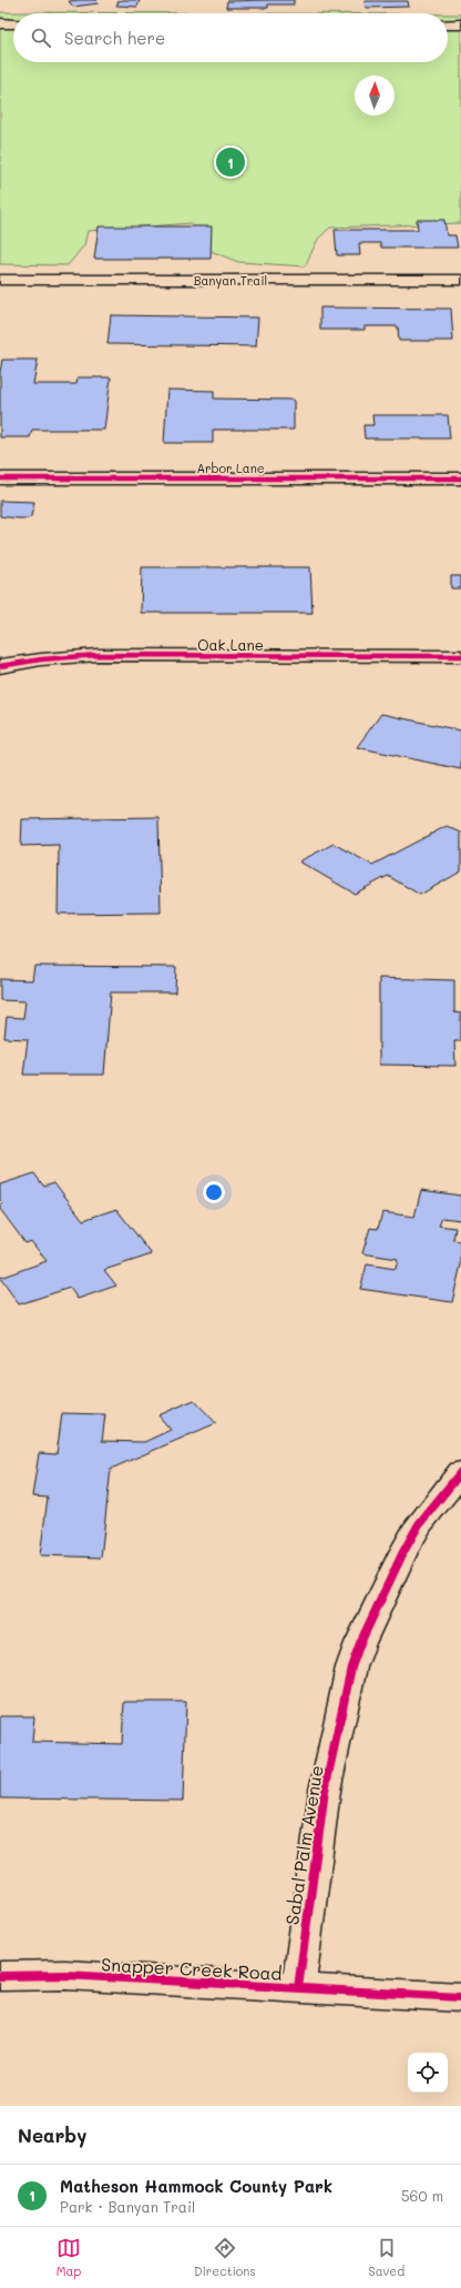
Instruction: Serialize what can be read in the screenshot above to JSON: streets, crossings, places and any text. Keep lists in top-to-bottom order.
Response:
{
  "streets": {
    "street": [
      "Banyan Trail",
      "Arbor Lane",
      "Oak Lane",
      "Sabal Palm Avenue",
      "Snapper Creek Road"
    ]
  },
  "crossings": [
    ["Sabal Palm Avenue", "Snapper Creek Road"]
  ],
  "north": "top",
  "page": {
    "search": "Search here",
    "pins": "1",
    "heading": "Nearby",
    "list": [
      {
        "mark": "1",
        "name": "Matheson Hammock County Park",
        "note": "Park · Banyan Trail",
        "value": "560 m"
      }
    ],
    "nav": ["Map", "Directions", "Saved"]
  }
}
